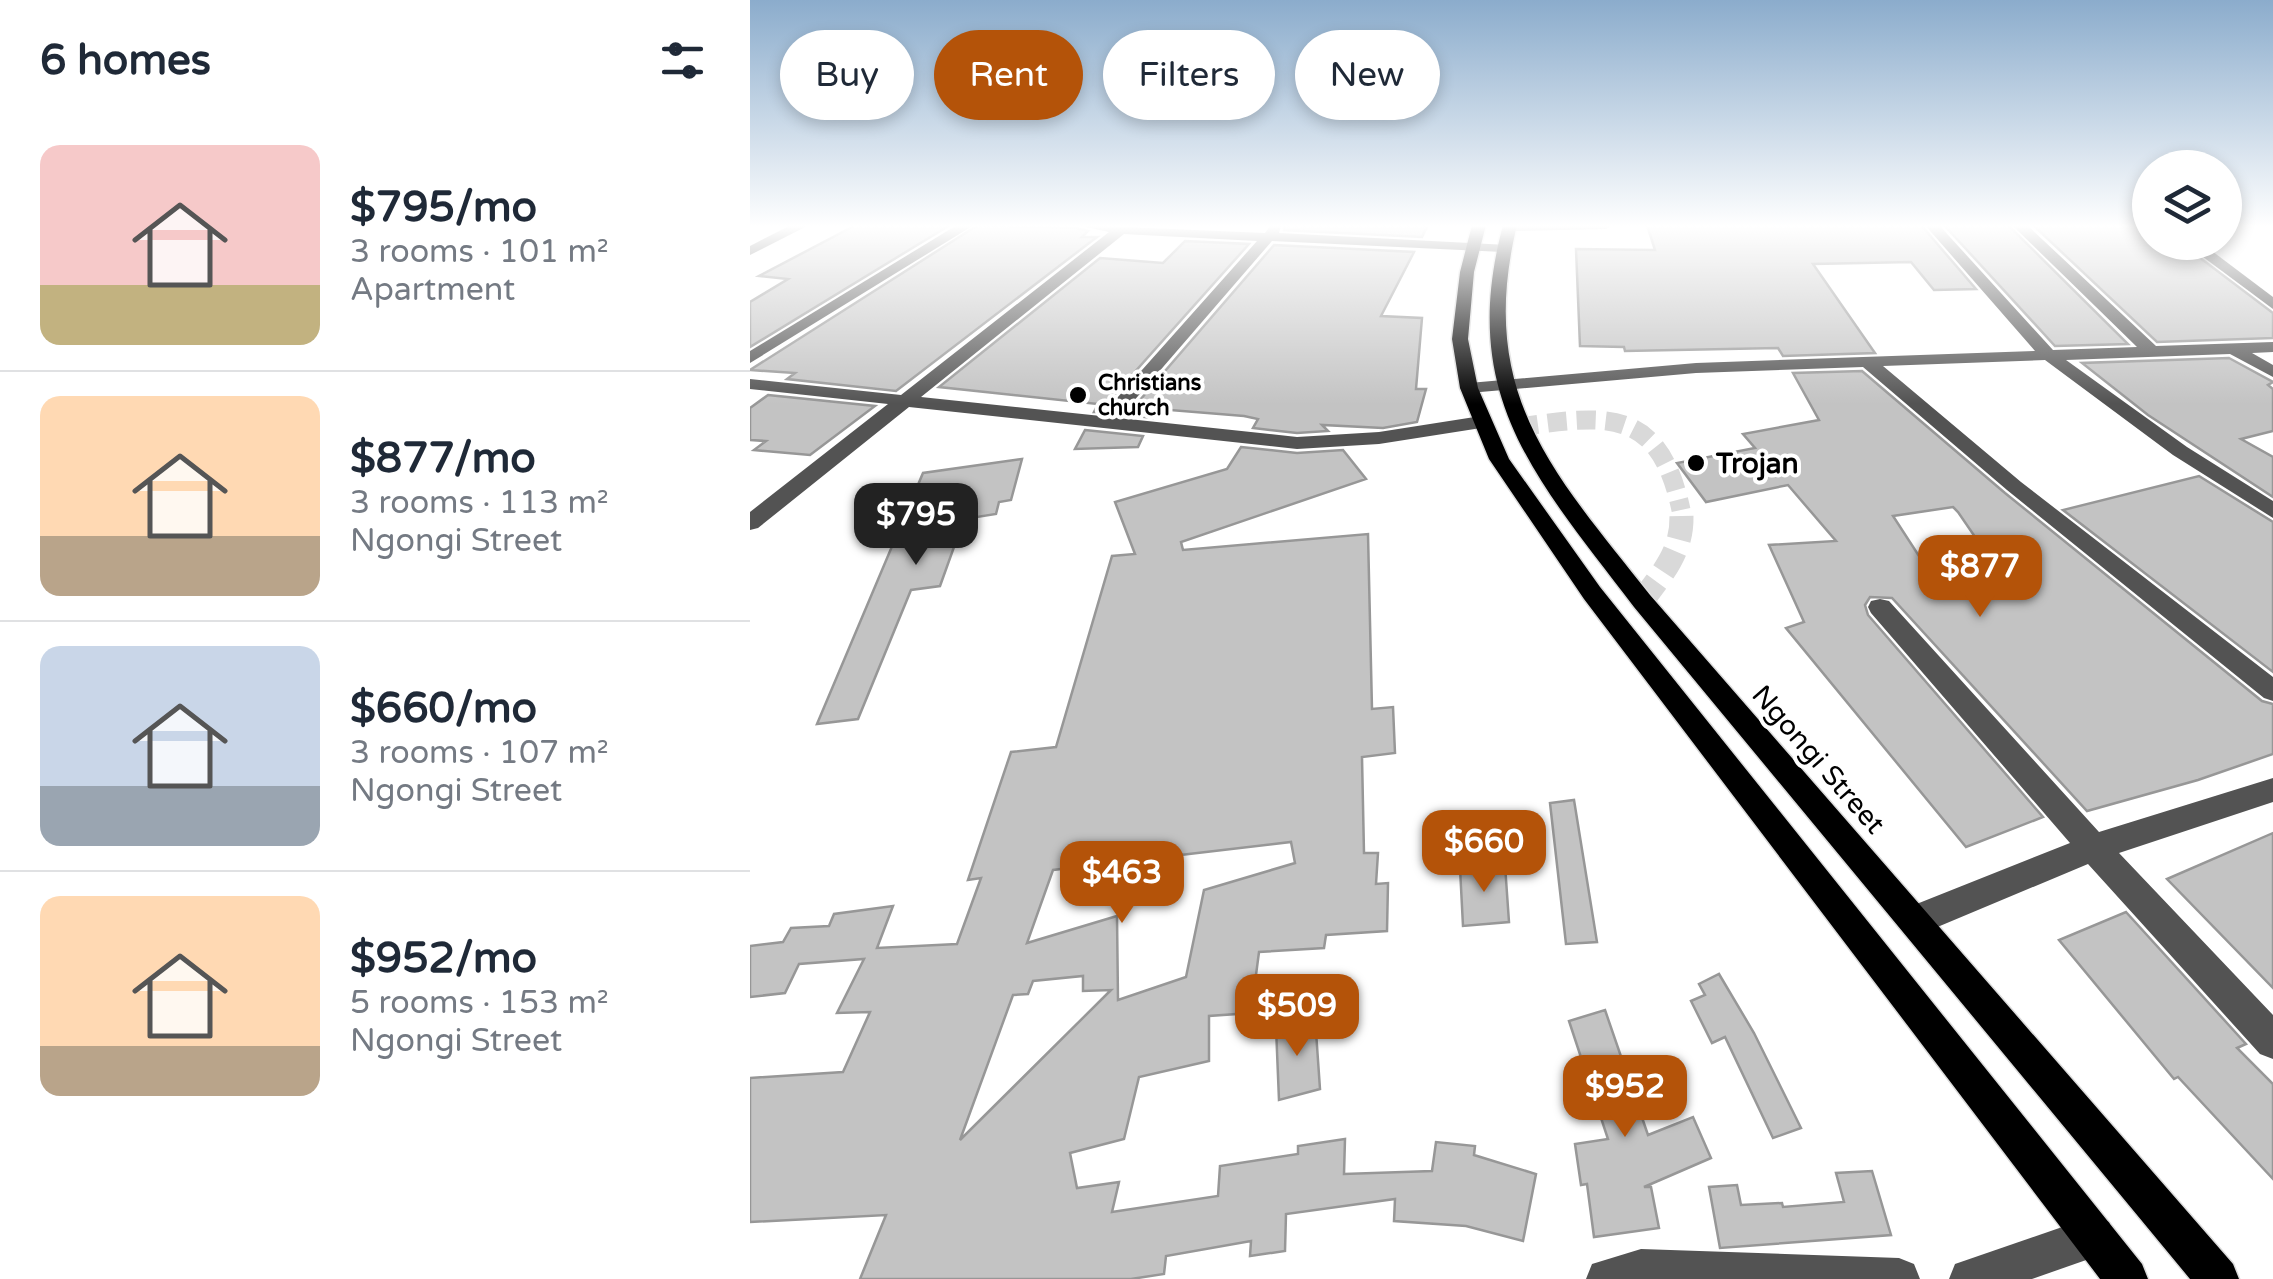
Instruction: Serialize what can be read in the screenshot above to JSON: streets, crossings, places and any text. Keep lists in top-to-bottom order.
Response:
{
  "streets": {
    "main road": ["Ngongi Street"]
  },
  "places": ["Christians church", "Trojan"],
  "page": {
    "heading": "6 homes",
    "chip": [
      "Buy",
      "Rent",
      "Filters",
      "New"
    ],
    "list": [
      {
        "name": "$795/mo",
        "note": "3 rooms · 101 m² · Apartment"
      },
      {
        "name": "$877/mo",
        "note": "3 rooms · 113 m² · Ngongi Street"
      },
      {
        "name": "$660/mo",
        "note": "3 rooms · 107 m² · Ngongi Street"
      },
      {
        "name": "$952/mo",
        "note": "5 rooms · 153 m² · Ngongi Street"
      }
    ],
    "price": [
      "$795",
      "$877",
      "$660",
      "$463",
      "$509",
      "$952"
    ]
  }
}
